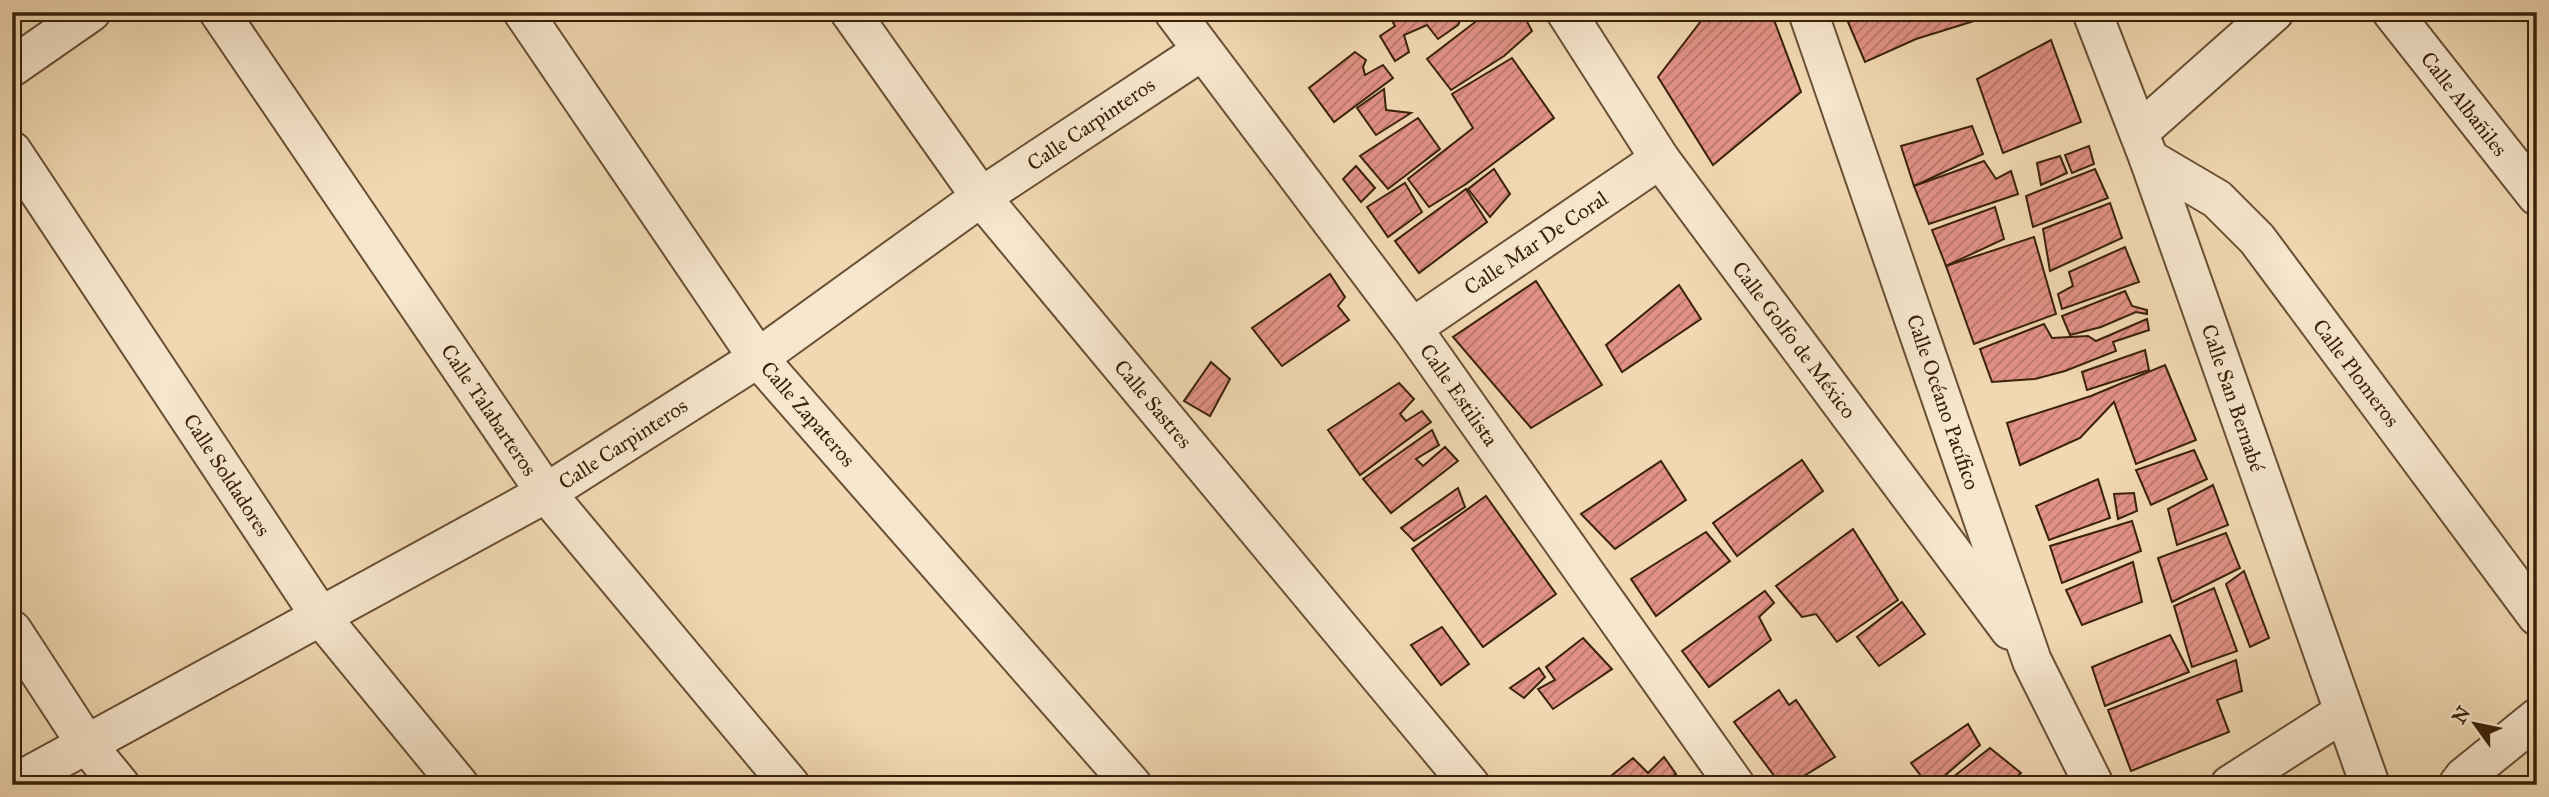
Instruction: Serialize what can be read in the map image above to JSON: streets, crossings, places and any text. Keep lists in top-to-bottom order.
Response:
{
  "streets": {
    "street": [
      "Calle Albañiles",
      "Calle Carpinteros",
      "Calle Mar De Coral",
      "Calle Golfo de México",
      "Calle Plomeros",
      "Calle Estilista",
      "Calle San Bernabé",
      "Calle Océano Pacífico",
      "Calle Sastres",
      "Calle Talabarteros",
      "Calle Zapateros",
      "Calle Soldadores"
    ]
  },
  "crossings": [
    ["Calle Carpinteros", "Calle Estilista"],
    ["Calle Carpinteros", "Calle Sastres"],
    ["Calle Carpinteros", "Calle Talabarteros"],
    ["Calle Carpinteros", "Calle Zapateros"],
    ["Calle Carpinteros", "Calle Soldadores"],
    ["Calle Mar De Coral", "Calle Golfo de México"],
    ["Calle Mar De Coral", "Calle Estilista"],
    ["Calle Golfo de México", "Calle Océano Pacífico"],
    ["Calle Plomeros", "Calle San Bernabé"]
  ],
  "north": "top left"
}
